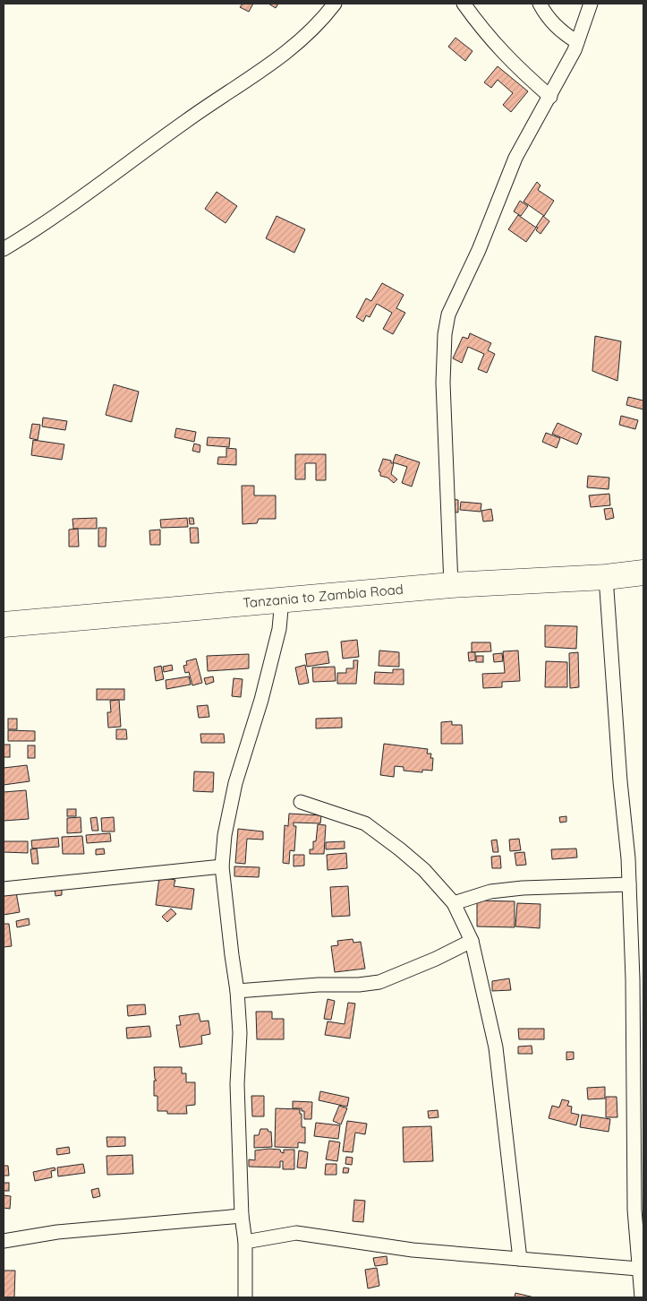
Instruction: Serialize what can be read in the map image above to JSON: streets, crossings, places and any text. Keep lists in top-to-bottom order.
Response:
{
  "streets": {
    "highway": ["Tanzania to Zambia Road"]
  }
}
